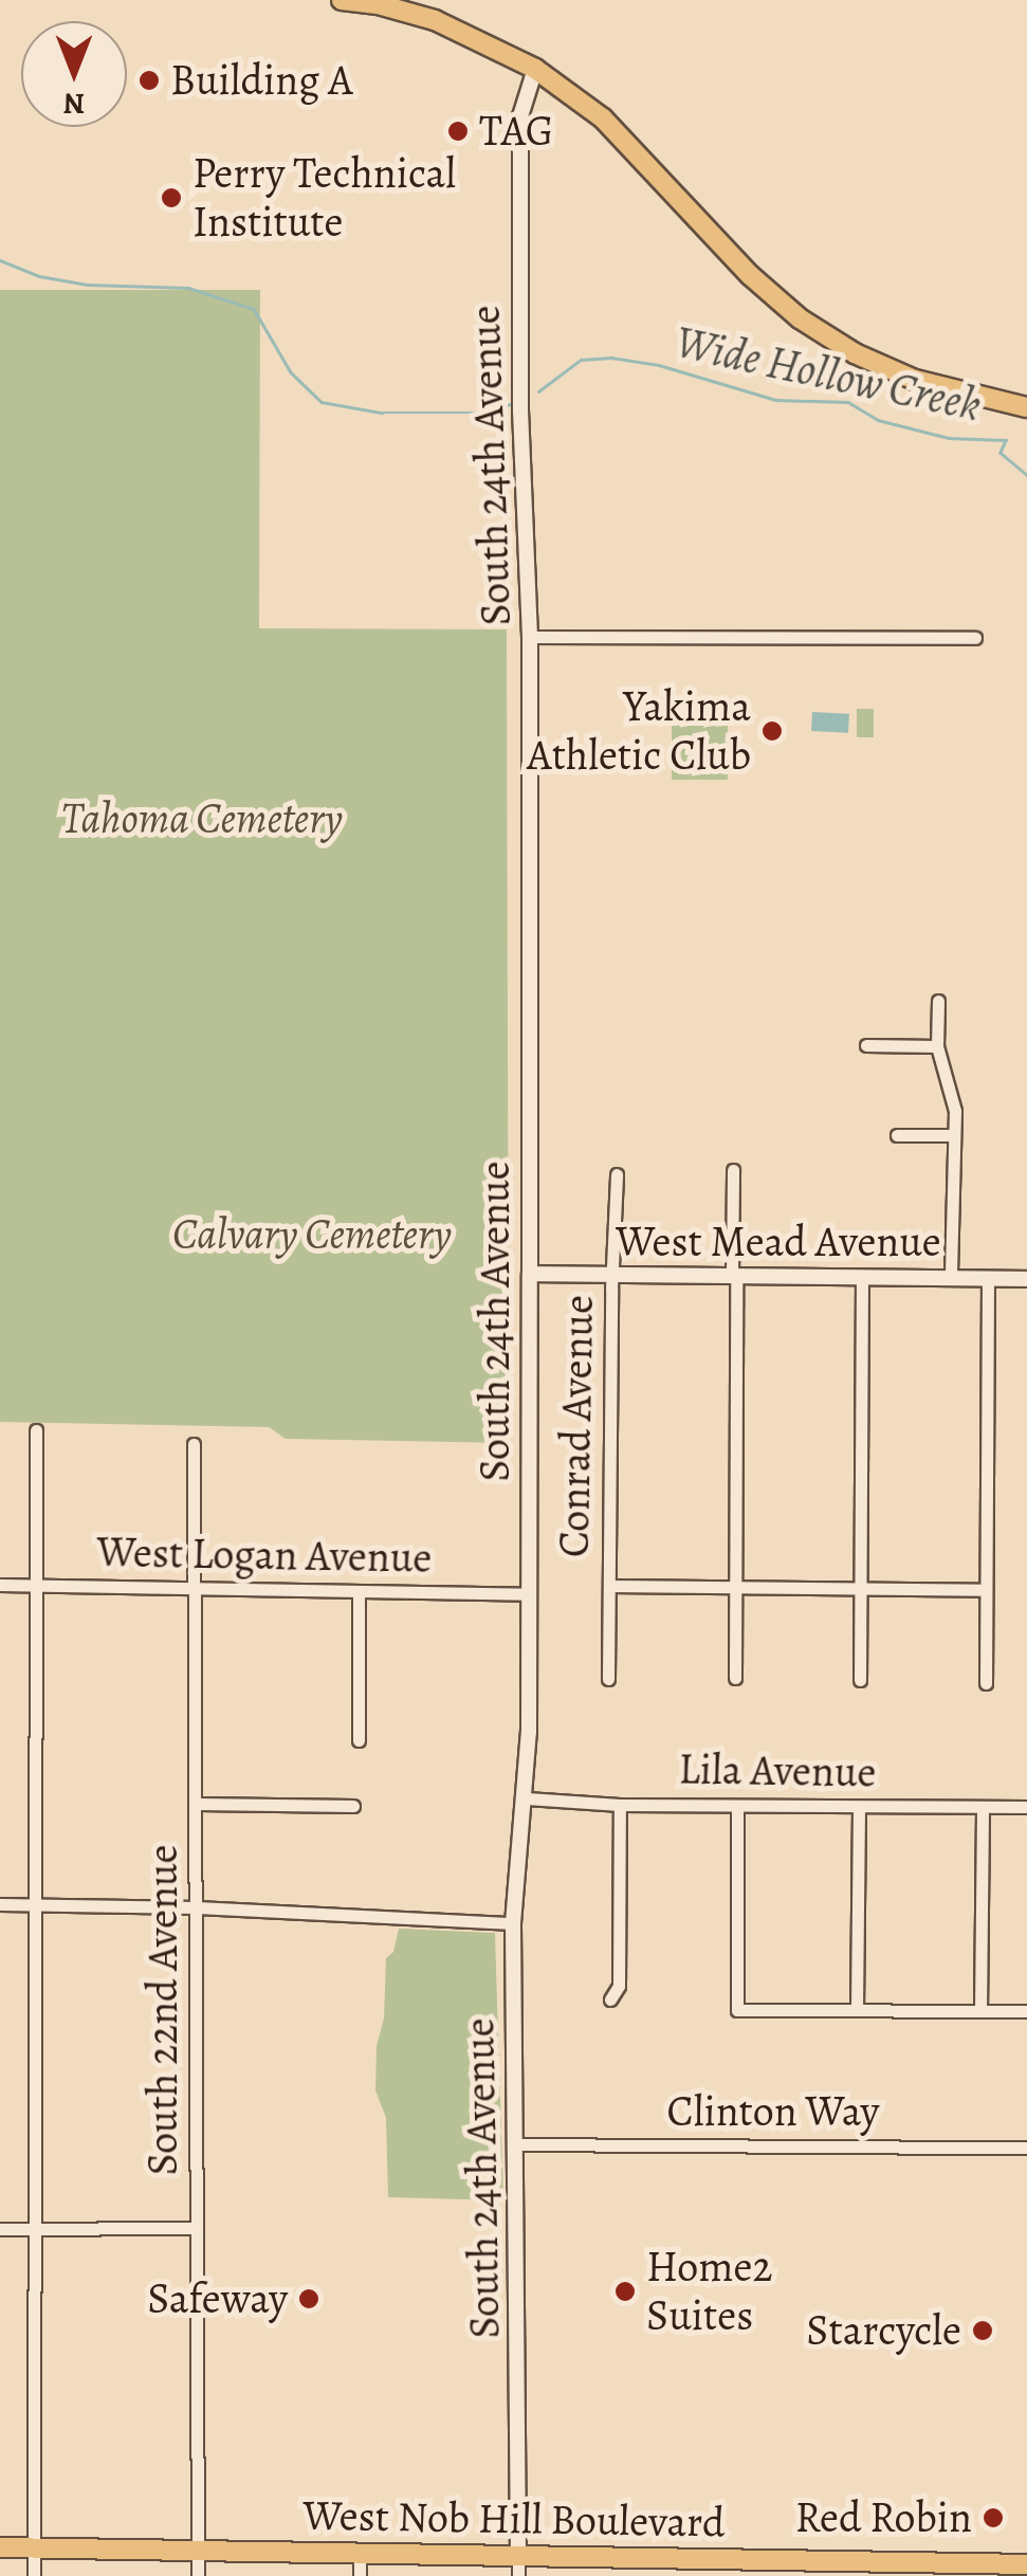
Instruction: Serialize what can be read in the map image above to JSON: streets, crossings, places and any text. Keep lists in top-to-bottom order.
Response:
{
  "streets": {
    "main road": ["West Nob Hill Boulevard"],
    "street": [
      "South 24th Avenue",
      "West Mead Avenue",
      "Conrad Avenue",
      "West Logan Avenue",
      "Lila Avenue",
      "South 22nd Avenue",
      "Clinton Way"
    ]
  },
  "crossings": [
    ["South 24th Avenue", "West Mead Avenue"],
    ["South 24th Avenue", "West Logan Avenue"],
    ["South 24th Avenue", "Lila Avenue"],
    ["South 24th Avenue", "Clinton Way"],
    ["South 24th Avenue", "West Nob Hill Boulevard"],
    ["West Mead Avenue", "Conrad Avenue"],
    ["West Logan Avenue", "South 22nd Avenue"],
    ["South 22nd Avenue", "West Nob Hill Boulevard"]
  ],
  "water": ["Wide Hollow Creek"],
  "parks": ["Tahoma Cemetery", "Calvary Cemetery"],
  "places": [
    "Building A",
    "TAG",
    "Perry Technical Institute",
    "Yakima Athletic Club",
    "Home2 Suites",
    "Safeway",
    "Starcycle",
    "Red Robin"
  ],
  "north": "bottom"
}
